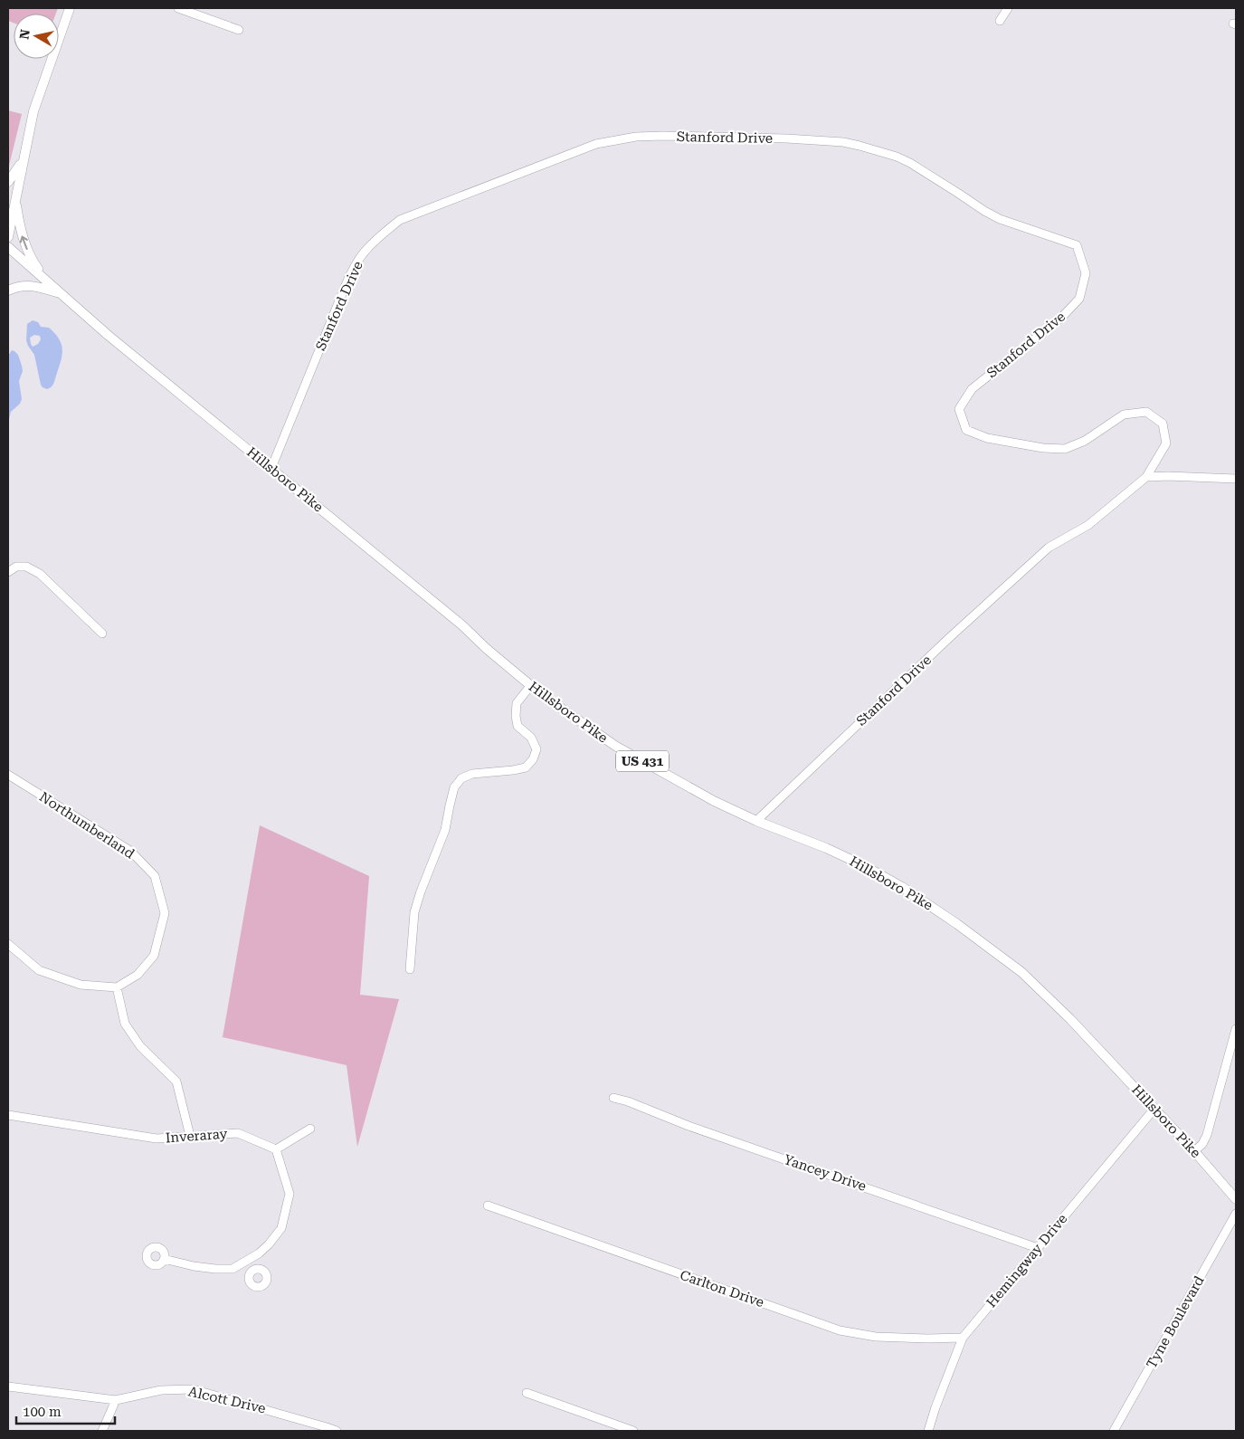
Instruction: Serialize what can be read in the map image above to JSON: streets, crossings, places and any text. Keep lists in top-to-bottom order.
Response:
{
  "streets": {
    "main road": ["Hillsboro Pike", "US 431"],
    "street": [
      "Stanford Drive",
      "Northumberland",
      "Inveraray",
      "Yancey Drive",
      "Hemingway Drive",
      "Carlton Drive",
      "Tyne Boulevard",
      "Alcott Drive"
    ]
  },
  "crossings": [
    ["Stanford Drive", "Hillsboro Pike"],
    ["Hillsboro Pike", "Hemingway Drive"],
    ["Yancey Drive", "Hemingway Drive"],
    ["Hemingway Drive", "Carlton Drive"]
  ],
  "scale_bar": "100 m",
  "north": "left"
}
